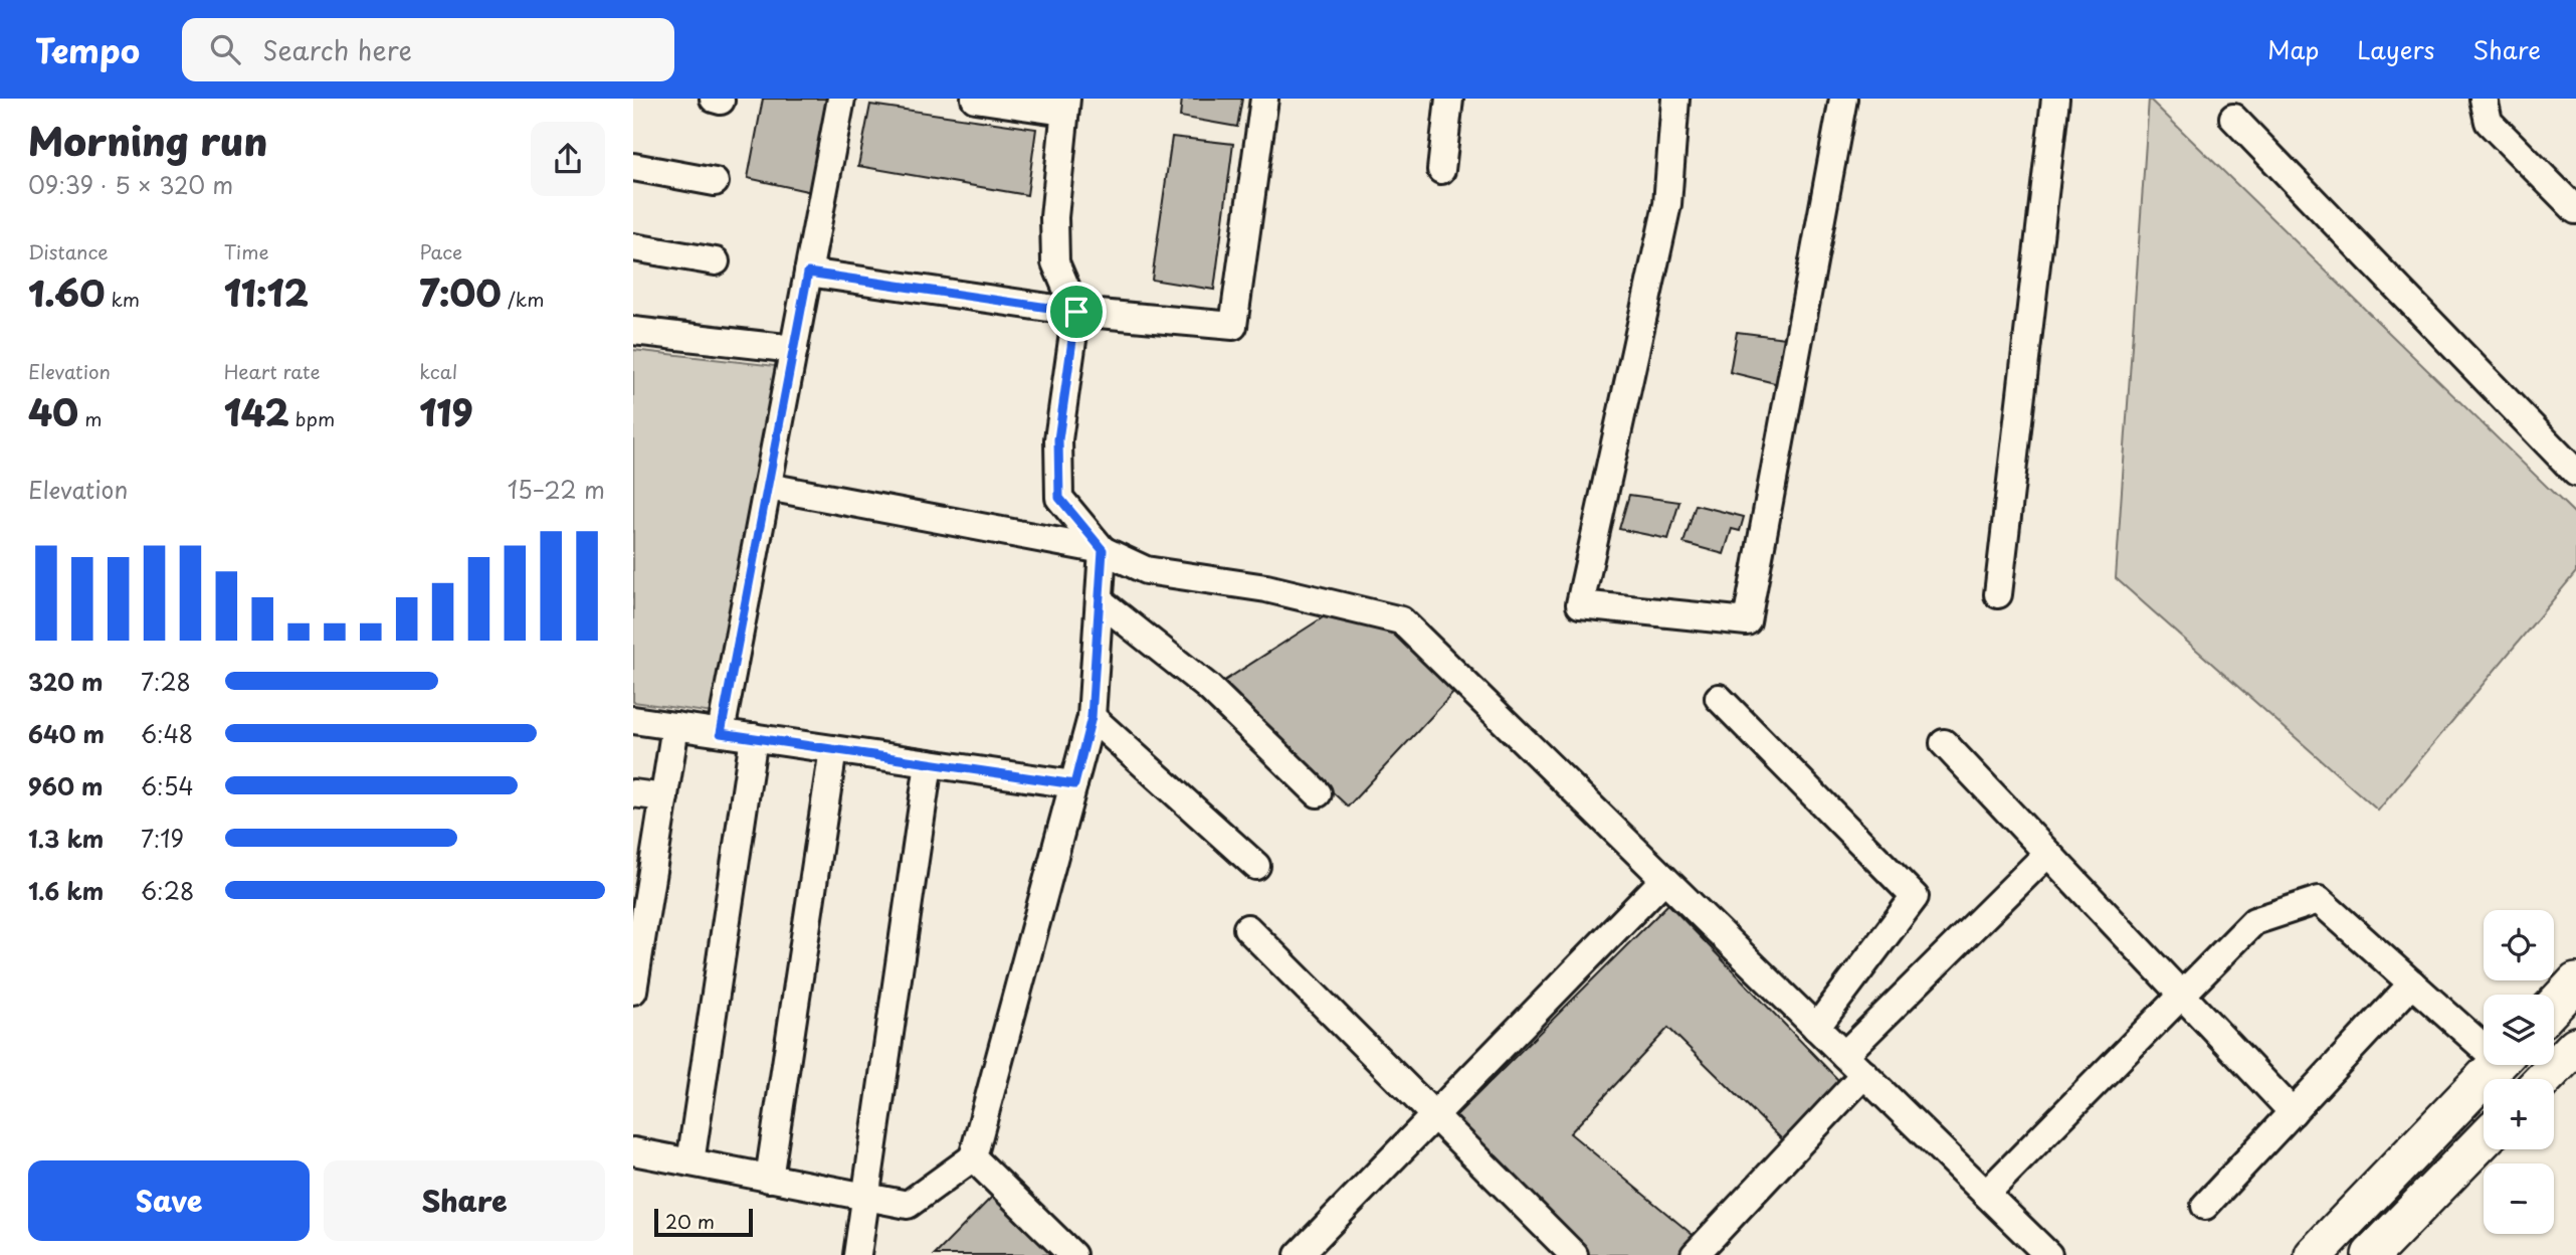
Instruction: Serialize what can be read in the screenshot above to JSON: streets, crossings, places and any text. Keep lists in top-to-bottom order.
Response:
{
  "scale_bar": "20 m",
  "page": {
    "header": "Tempo",
    "search": "Search here",
    "nav": ["Map", "Layers", "Share"],
    "heading": ["Morning run", "09:39 · 5 × 320 m"],
    "stats": [
      ["Distance", "1.60 km"],
      ["Time", "11:12"],
      ["Pace", "7:00 /km"],
      ["Elevation", "40 m"],
      ["Heart rate", "142 bpm"],
      ["kcal", "119"]
    ],
    "chart": ["Elevation", "15–22 m"],
    "list": [
      {
        "name": "320 m",
        "note": "7:28"
      },
      {
        "name": "640 m",
        "note": "6:48"
      },
      {
        "name": "960 m",
        "note": "6:54"
      },
      {
        "name": "1.3 km",
        "note": "7:19"
      },
      {
        "name": "1.6 km",
        "note": "6:28"
      }
    ],
    "map_buttons": ["+", "−"],
    "buttons": ["Save", "Share"],
    "scale": "20 m"
  }
}
